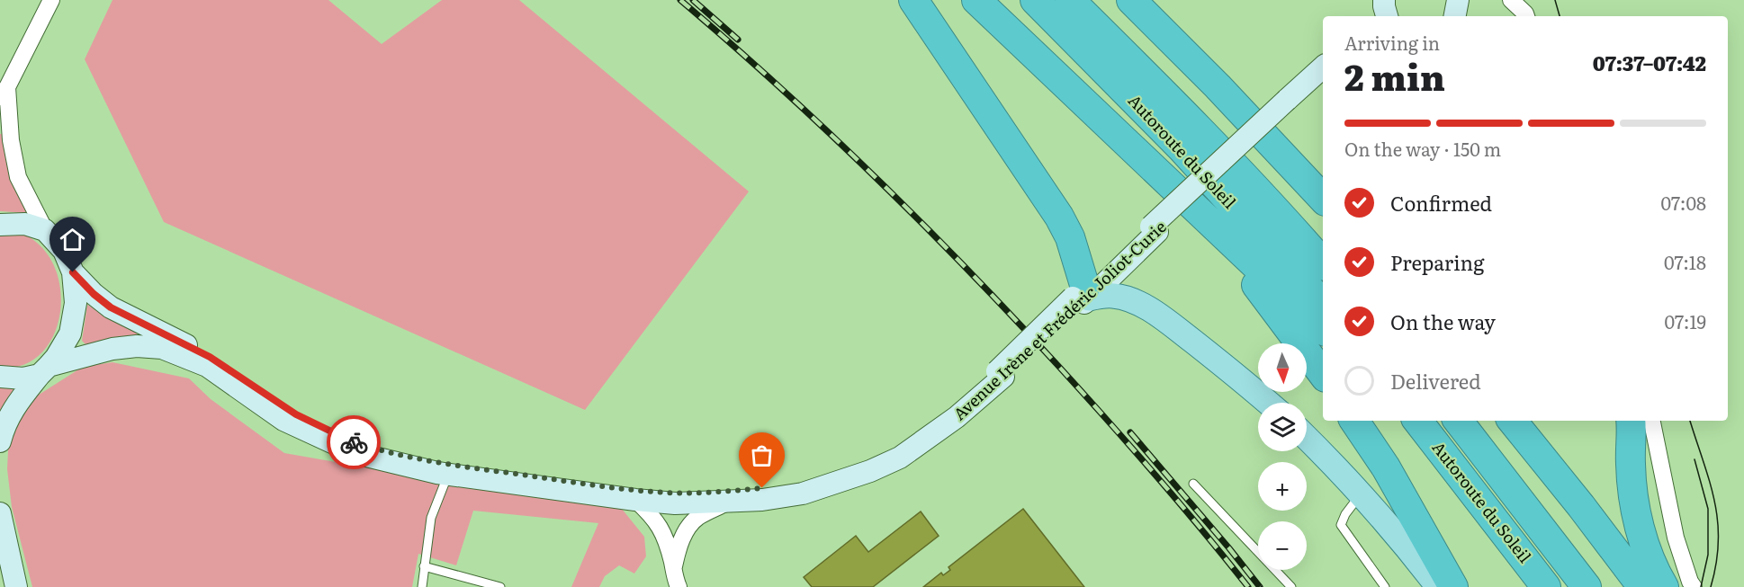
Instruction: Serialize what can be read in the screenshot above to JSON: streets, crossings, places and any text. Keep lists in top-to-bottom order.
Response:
{
  "streets": {
    "highway": ["Autoroute du Soleil"],
    "main road": ["Avenue Irène et Frédéric Joliot-Curie"]
  },
  "north": "bottom",
  "page": {
    "heading": ["2 min", "Arriving in", "07:37–07:42"],
    "bar": "On the way · 150 m",
    "list": [
      ["Confirmed", "07:08"],
      ["Preparing", "07:18"],
      ["On the way", "07:19"],
      "Delivered"
    ],
    "map_buttons": ["+", "−"]
  }
}
